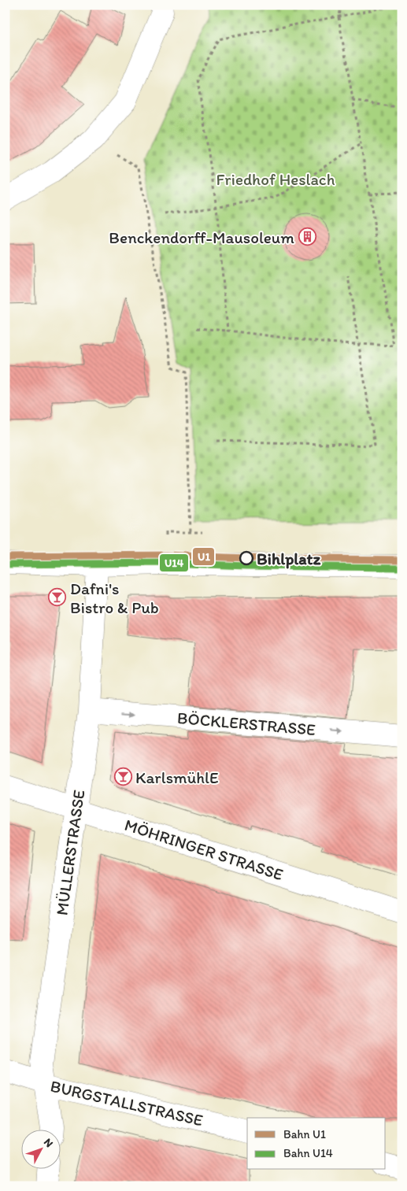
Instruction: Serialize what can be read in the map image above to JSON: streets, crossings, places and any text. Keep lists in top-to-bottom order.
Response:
{
  "streets": {
    "street": [
      "BÖCKLERSTRASSE",
      "MÖHRINGER STRASSE",
      "MÜLLERSTRASSE",
      "BURGSTALLSTRASSE"
    ]
  },
  "crossings": [
    ["BÖCKLERSTRASSE", "MÜLLERSTRASSE"],
    ["MÖHRINGER STRASSE", "MÜLLERSTRASSE"],
    ["MÜLLERSTRASSE", "BURGSTALLSTRASSE"]
  ],
  "parks": ["Friedhof Heslach"],
  "places": {
    "building": ["Benckendorff-Mausoleum"],
    "other": ["Bihlplatz"],
    "bar": ["Dafni's Bistro & Pub", "KarlsmühlE"]
  },
  "lines": ["rail line U1", "rail line U14"],
  "legend": ["Bahn U1", "Bahn U14"],
  "north": "top right"
}
